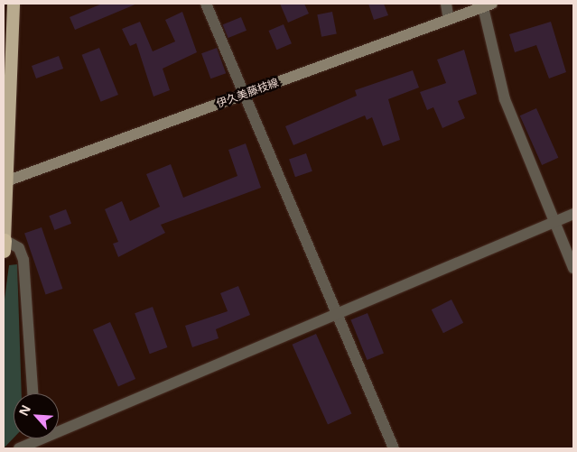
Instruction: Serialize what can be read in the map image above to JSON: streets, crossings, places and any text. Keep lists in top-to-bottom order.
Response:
{
  "streets": {
    "main road": ["伊久美藤枝線"]
  },
  "north": "top left"
}
